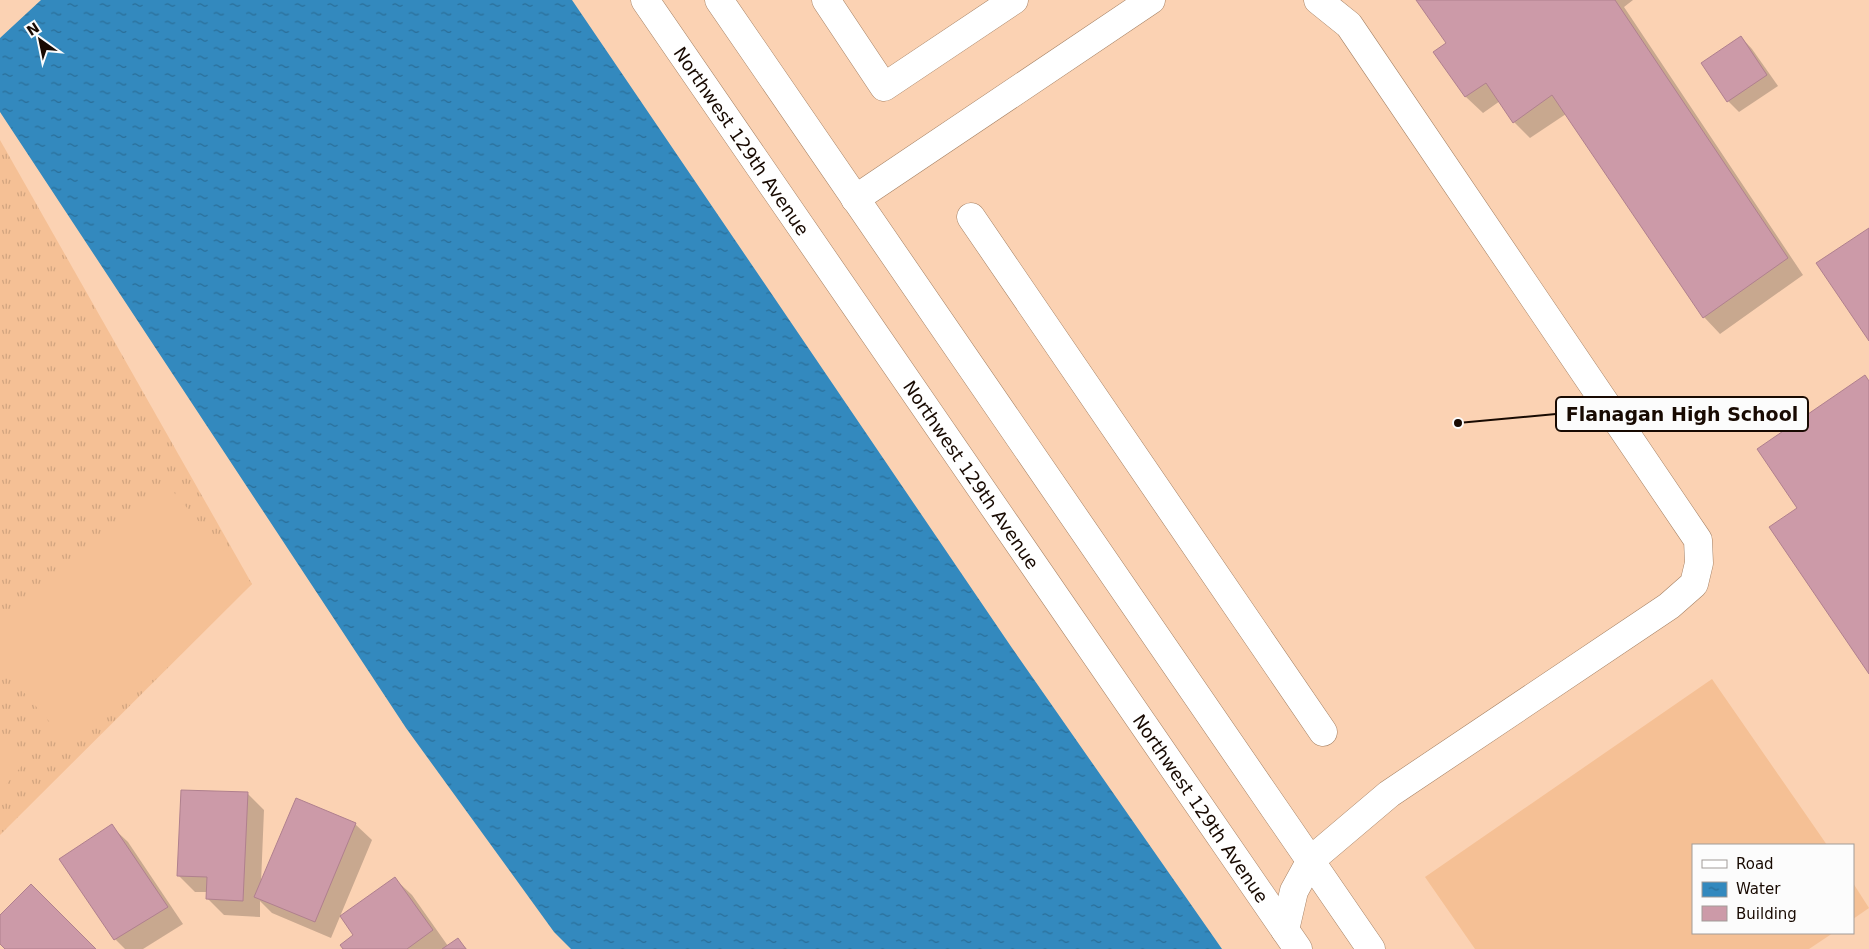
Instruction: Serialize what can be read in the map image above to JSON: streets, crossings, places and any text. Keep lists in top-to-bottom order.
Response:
{
  "streets": {
    "street": ["Northwest 129th Avenue"]
  },
  "places": ["Flanagan High School"],
  "legend": ["Road", "Water", "Building"],
  "north": "top left"
}
